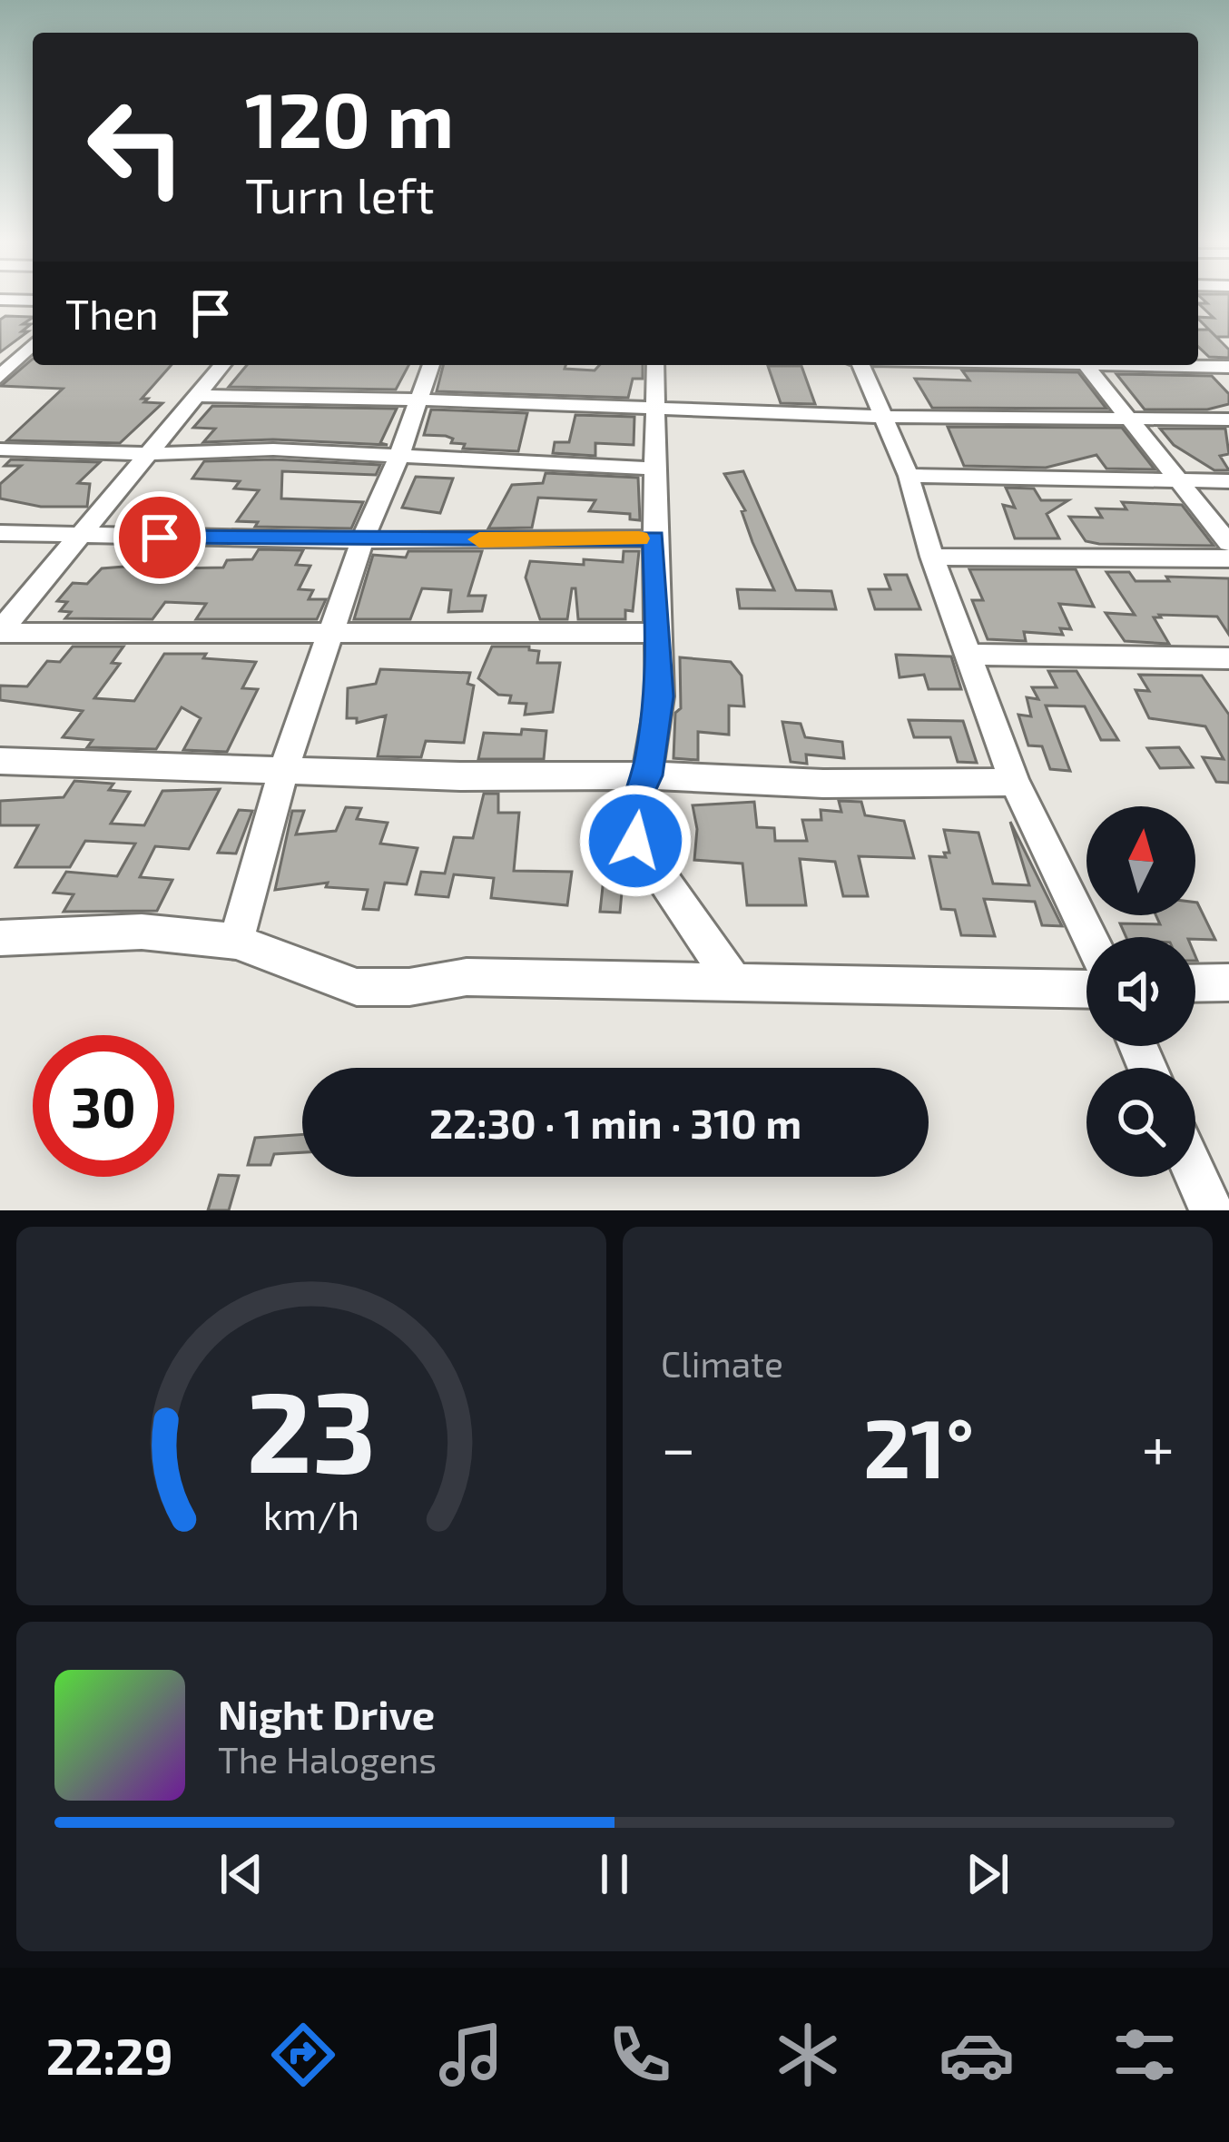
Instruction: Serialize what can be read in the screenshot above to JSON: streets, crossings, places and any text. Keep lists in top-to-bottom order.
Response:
{
  "north": "top",
  "page": {
    "turn": ["120 m", "Turn left"],
    "then": "Then",
    "limit": "30",
    "trip": "22:30 · 1 min · 310 m",
    "tile": "Climate",
    "heat": ["−", "21°", "+"],
    "song": ["Night Drive", "The Halogens"],
    "tabs": "22:29",
    "gauge": ["23", "km/h"]
  }
}
